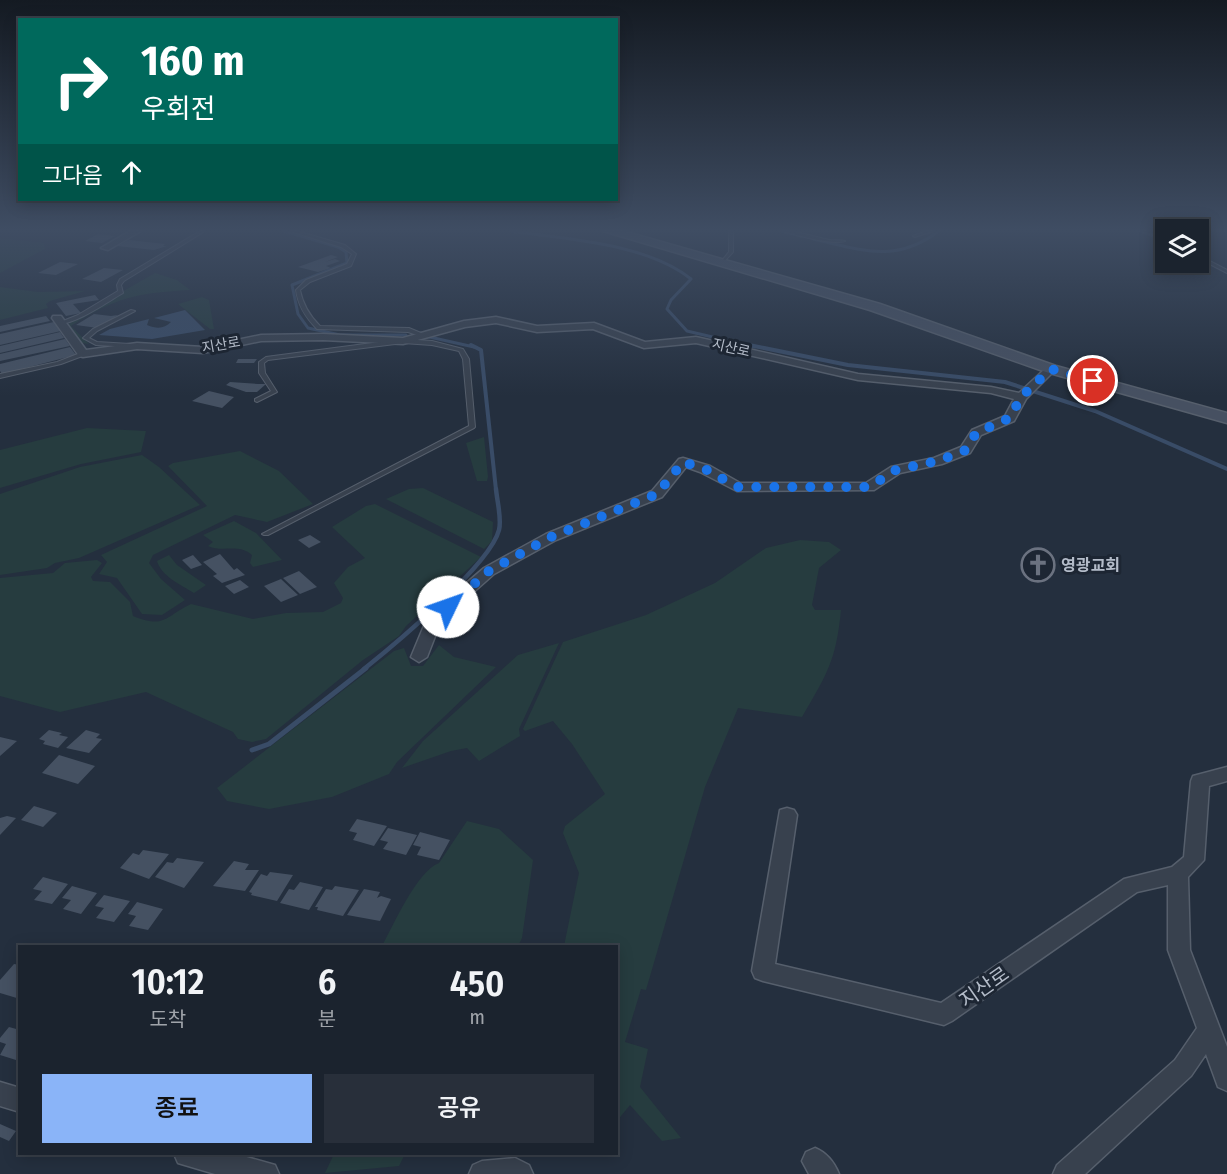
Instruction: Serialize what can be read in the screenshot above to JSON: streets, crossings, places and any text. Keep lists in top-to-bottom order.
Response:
{
  "streets": {
    "street": ["지산로"]
  },
  "places": {
    "church": ["영광교회"]
  },
  "page": {
    "turn": ["160 m", "우회전"],
    "then": "그다음",
    "eta": [
      "10:12",
      "도착",
      "6",
      "분",
      "450",
      "m"
    ],
    "buttons": ["종료", "공유"]
  }
}
